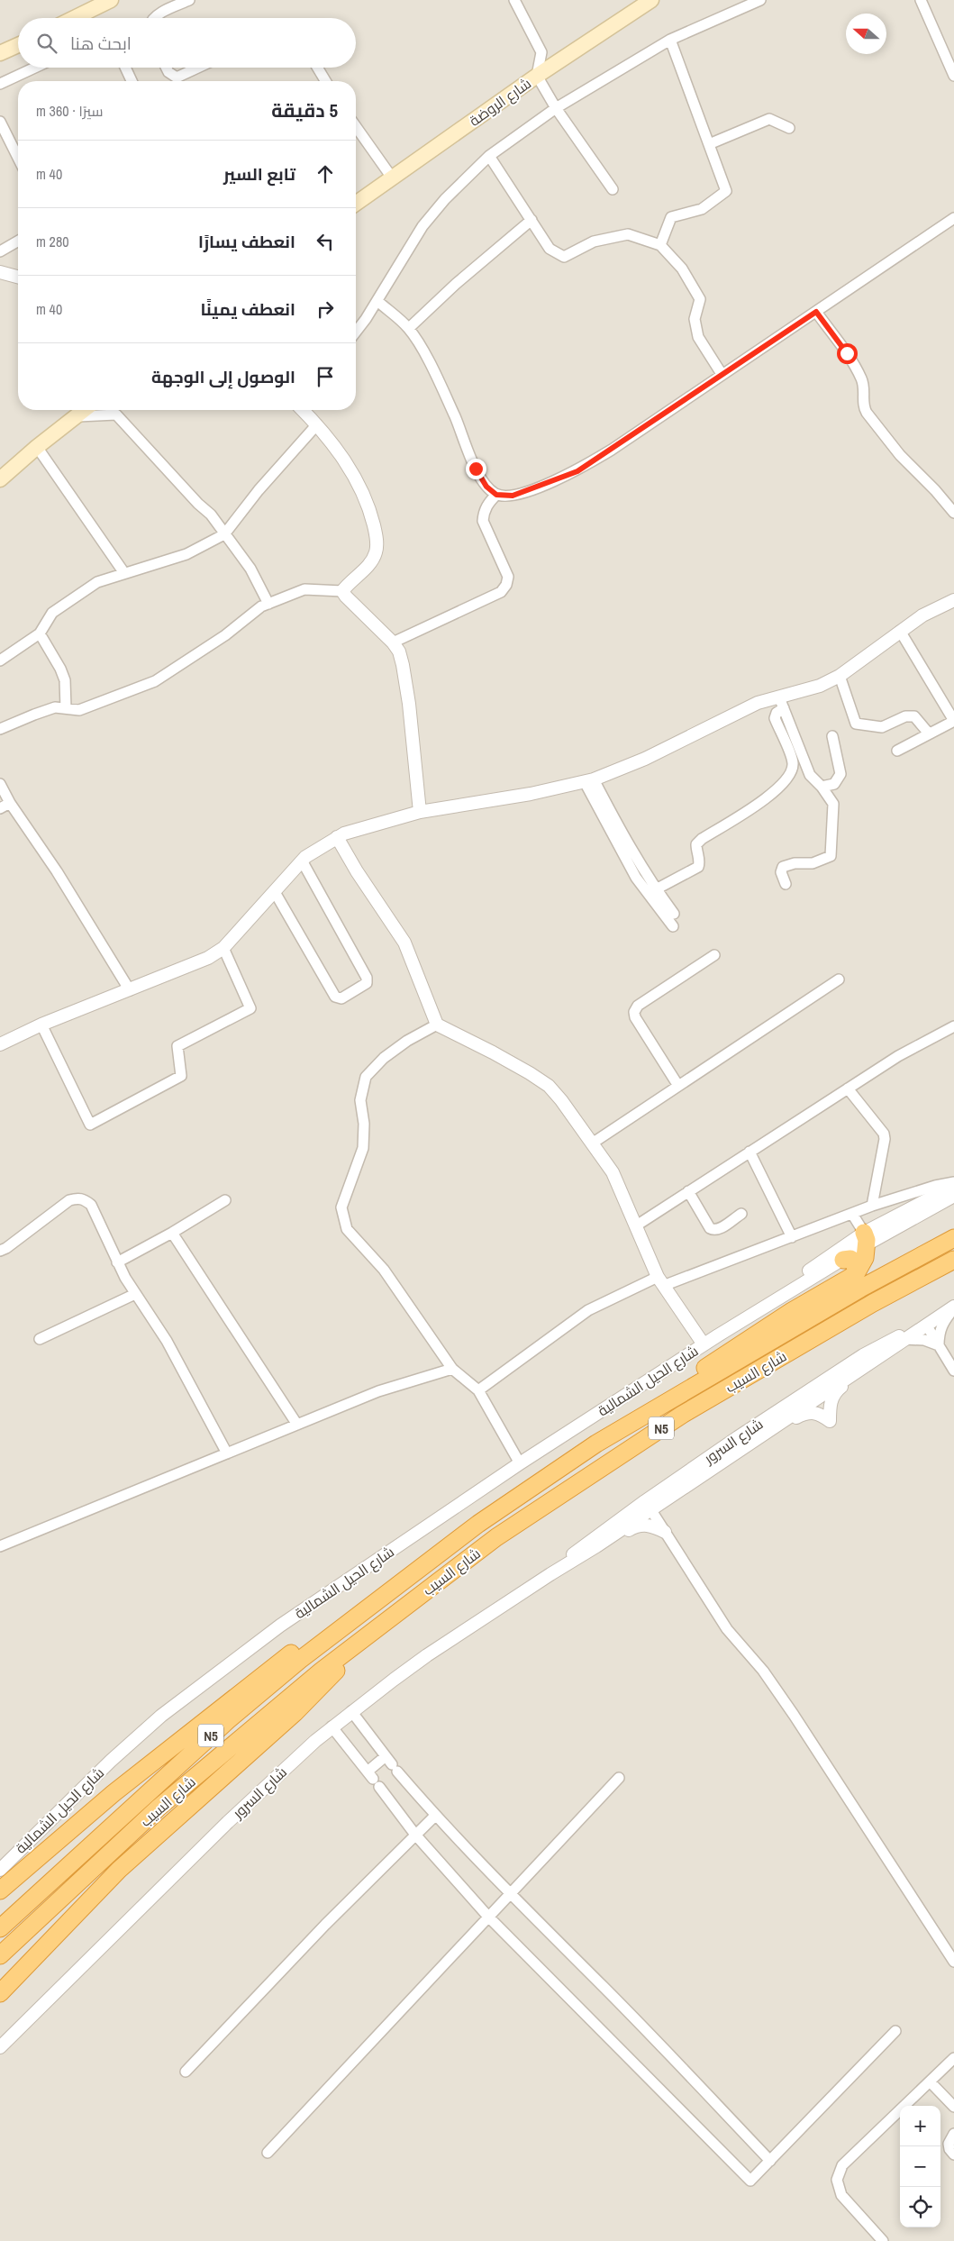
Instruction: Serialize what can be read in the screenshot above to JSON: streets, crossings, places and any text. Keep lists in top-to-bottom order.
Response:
{
  "streets": {
    "highway": ["شارع السيب", "N5"],
    "main road": ["شارع الروضة"],
    "street": ["شارع الحيل الشمالية", "شارع السرور"]
  },
  "north": "left",
  "page": {
    "search": "ابحث هنا",
    "heading": ["5 دقيقة", "سيرًا · 360 m"],
    "list": [
      ["تابع السير", "40 m"],
      ["انعطف يسارًا", "280 m"],
      ["انعطف يمينًا", "40 m"],
      "الوصول إلى الوجهة"
    ],
    "map_buttons": ["+", "−"]
  }
}
